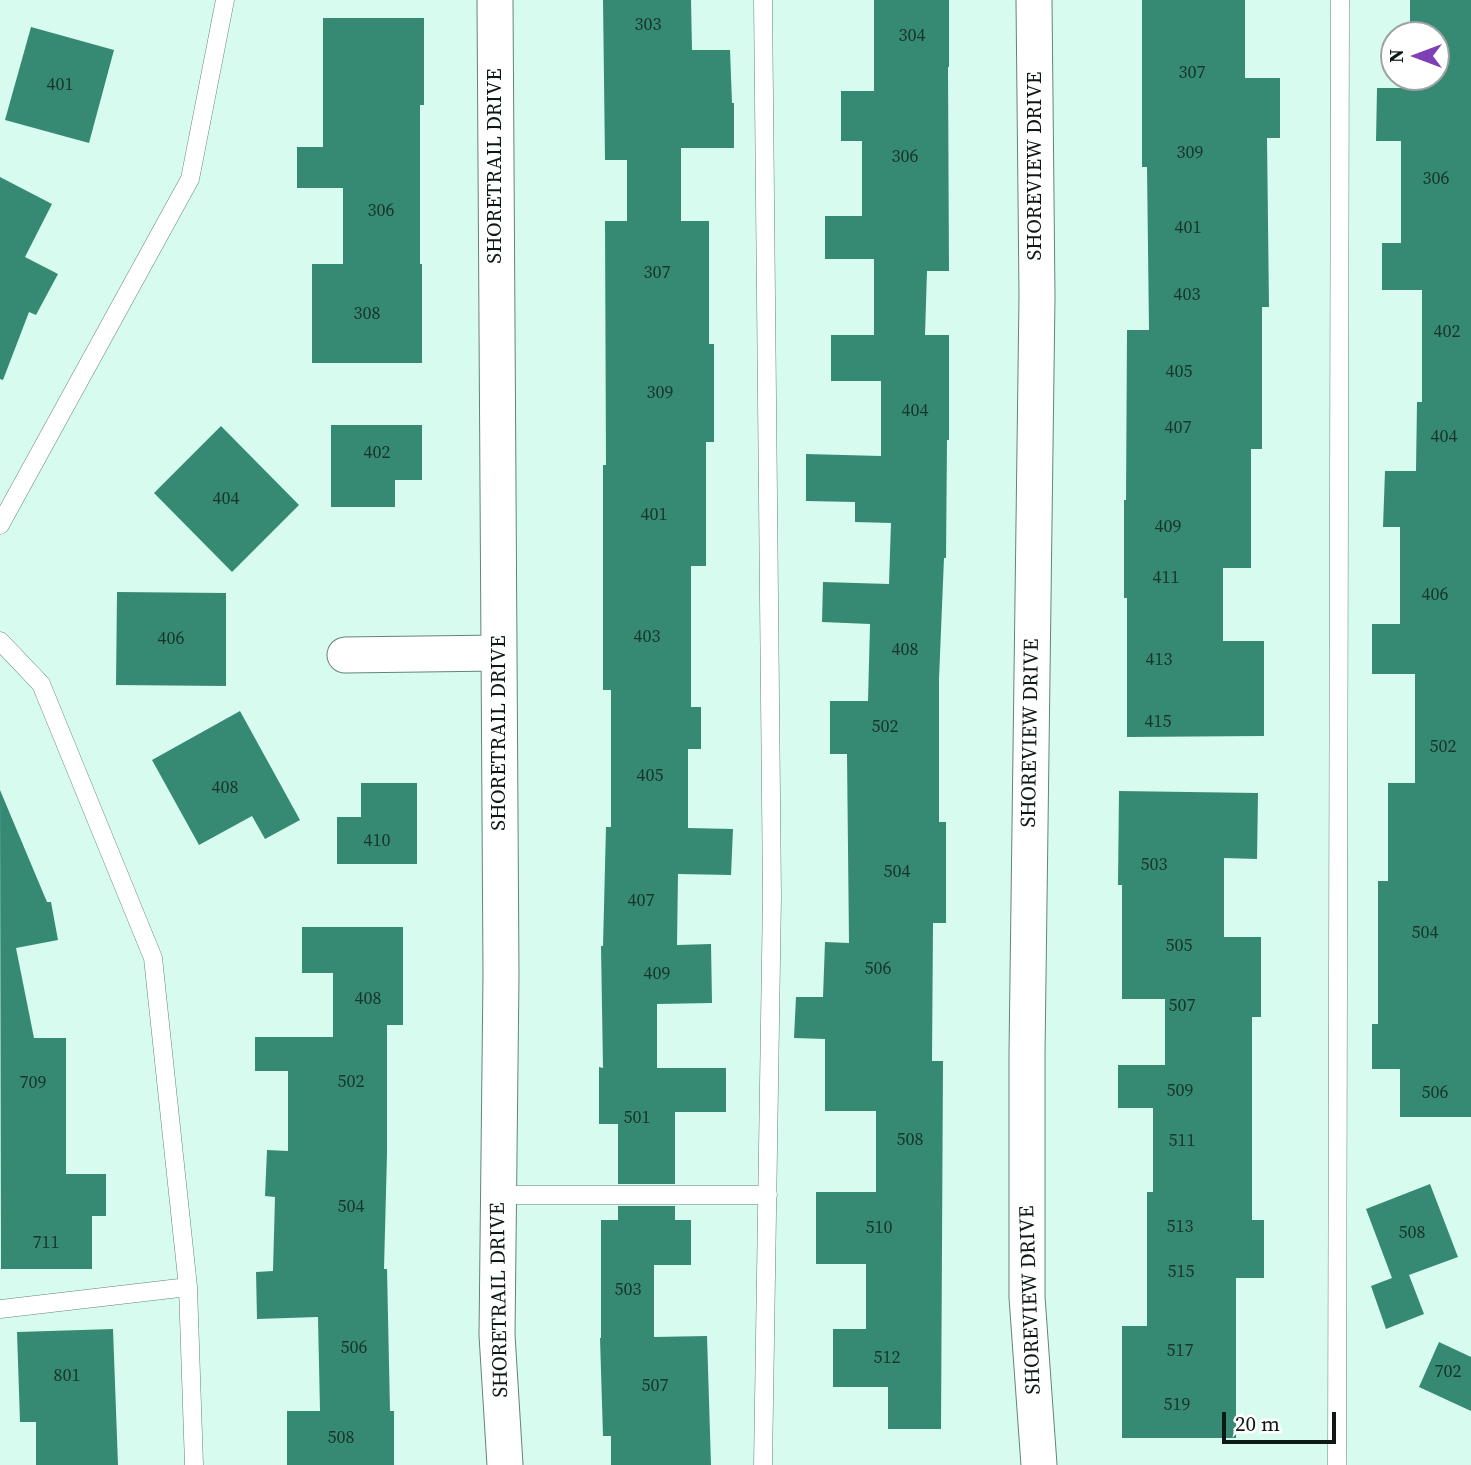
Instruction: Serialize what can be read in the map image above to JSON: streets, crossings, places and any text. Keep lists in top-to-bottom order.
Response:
{
  "streets": {
    "street": ["SHORETRAIL DRIVE", "SHOREVIEW DRIVE"]
  },
  "house_numbers": [
    "303",
    "304",
    "307",
    "401",
    "309",
    "306",
    "306",
    "306",
    "401",
    "307",
    "403",
    "308",
    "402",
    "405",
    "309",
    "404",
    "407",
    "404",
    "402",
    "404",
    "401",
    "409",
    "411",
    "406",
    "403",
    "406",
    "408",
    "413",
    "415",
    "502",
    "502",
    "405",
    "408",
    "410",
    "503",
    "504",
    "407",
    "504",
    "505",
    "506",
    "409",
    "408",
    "507",
    "502",
    "709",
    "509",
    "506",
    "501",
    "508",
    "511",
    "504",
    "513",
    "510",
    "508",
    "711",
    "515",
    "503",
    "506",
    "517",
    "512",
    "702",
    "801",
    "507",
    "519",
    "508"
  ],
  "scale_bar": "20 m",
  "north": "left"
}
